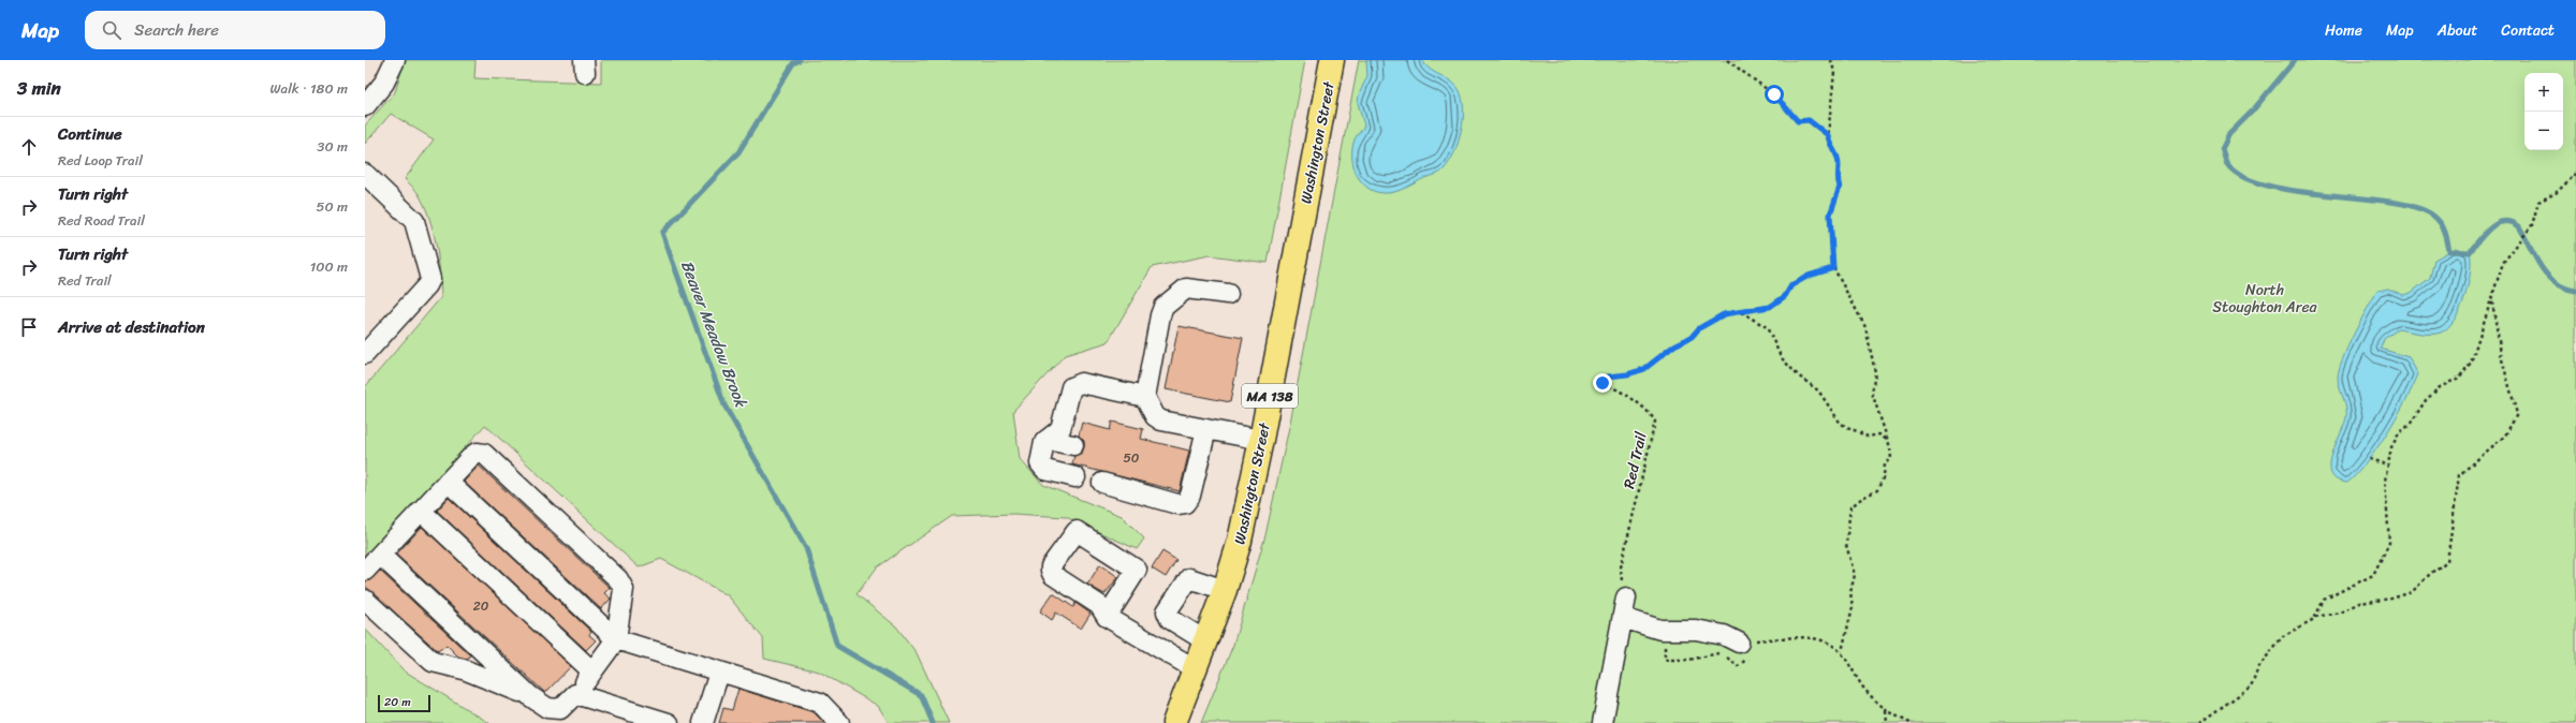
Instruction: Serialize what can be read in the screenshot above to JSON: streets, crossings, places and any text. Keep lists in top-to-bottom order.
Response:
{
  "streets": {
    "main road": ["Washington Street", "MA 138"],
    "path": ["Red Trail"]
  },
  "water": ["Beaver Meadow Brook"],
  "parks": ["North Stoughton Area"],
  "house_numbers": ["50", "20"],
  "scale_bar": "20 m",
  "page": {
    "header": "Map",
    "search": "Search here",
    "nav": [
      "Home",
      "Map",
      "About",
      "Contact"
    ],
    "heading": ["3 min", "Walk · 180 m"],
    "map_buttons": ["+", "−"],
    "list": [
      ["Continue", "Red Loop Trail", "30 m"],
      ["Turn right", "Red Road Trail", "50 m"],
      ["Turn right", "Red Trail", "100 m"],
      "Arrive at destination"
    ],
    "scale": "20 m"
  }
}
